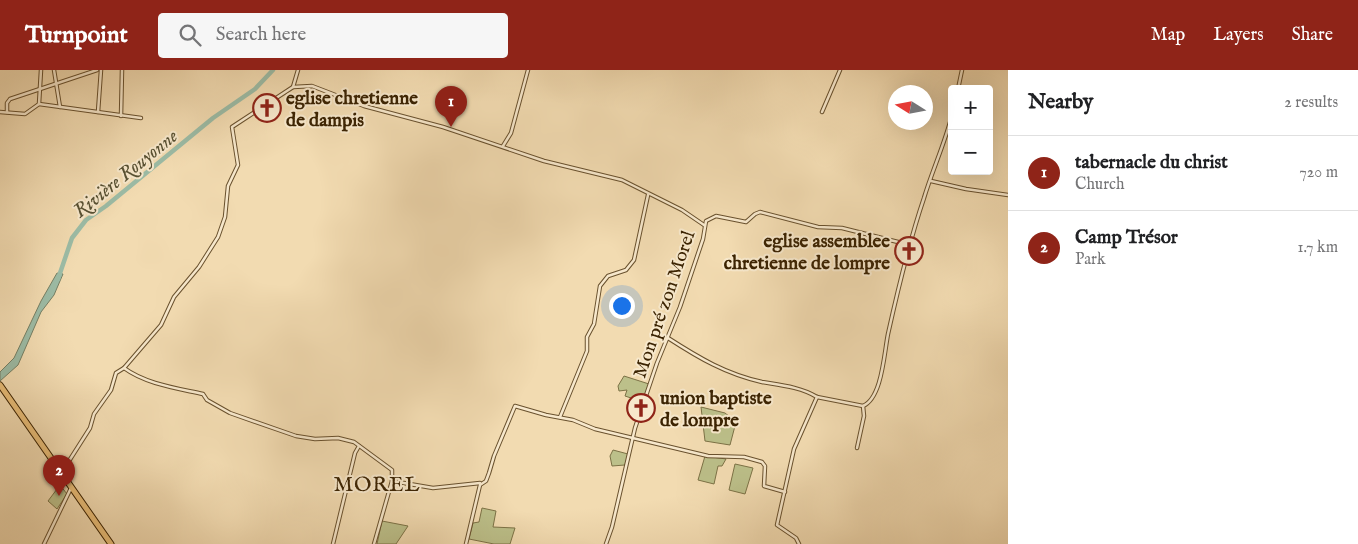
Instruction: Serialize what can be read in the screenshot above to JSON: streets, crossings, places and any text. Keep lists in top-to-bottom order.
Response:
{
  "streets": {
    "street": ["Mon pré zon Morel"]
  },
  "districts": ["MOREL"],
  "water": ["Rivière Rouyonne"],
  "places": {
    "church": ["eglise chretienne de dampis", "eglise assemblee chretienne de lompre", "union baptiste de lompre"]
  },
  "north": "left",
  "page": {
    "header": "Turnpoint",
    "search": "Search here",
    "nav": ["Map", "Layers", "Share"],
    "heading": ["Nearby", "2 results"],
    "map_buttons": ["+", "−"],
    "pins": ["1", "2"],
    "list": [
      {
        "mark": "1",
        "name": "tabernacle du christ",
        "note": "Church",
        "value": "720 m"
      },
      {
        "mark": "2",
        "name": "Camp Trésor",
        "note": "Park",
        "value": "1.7 km"
      }
    ]
  }
}
